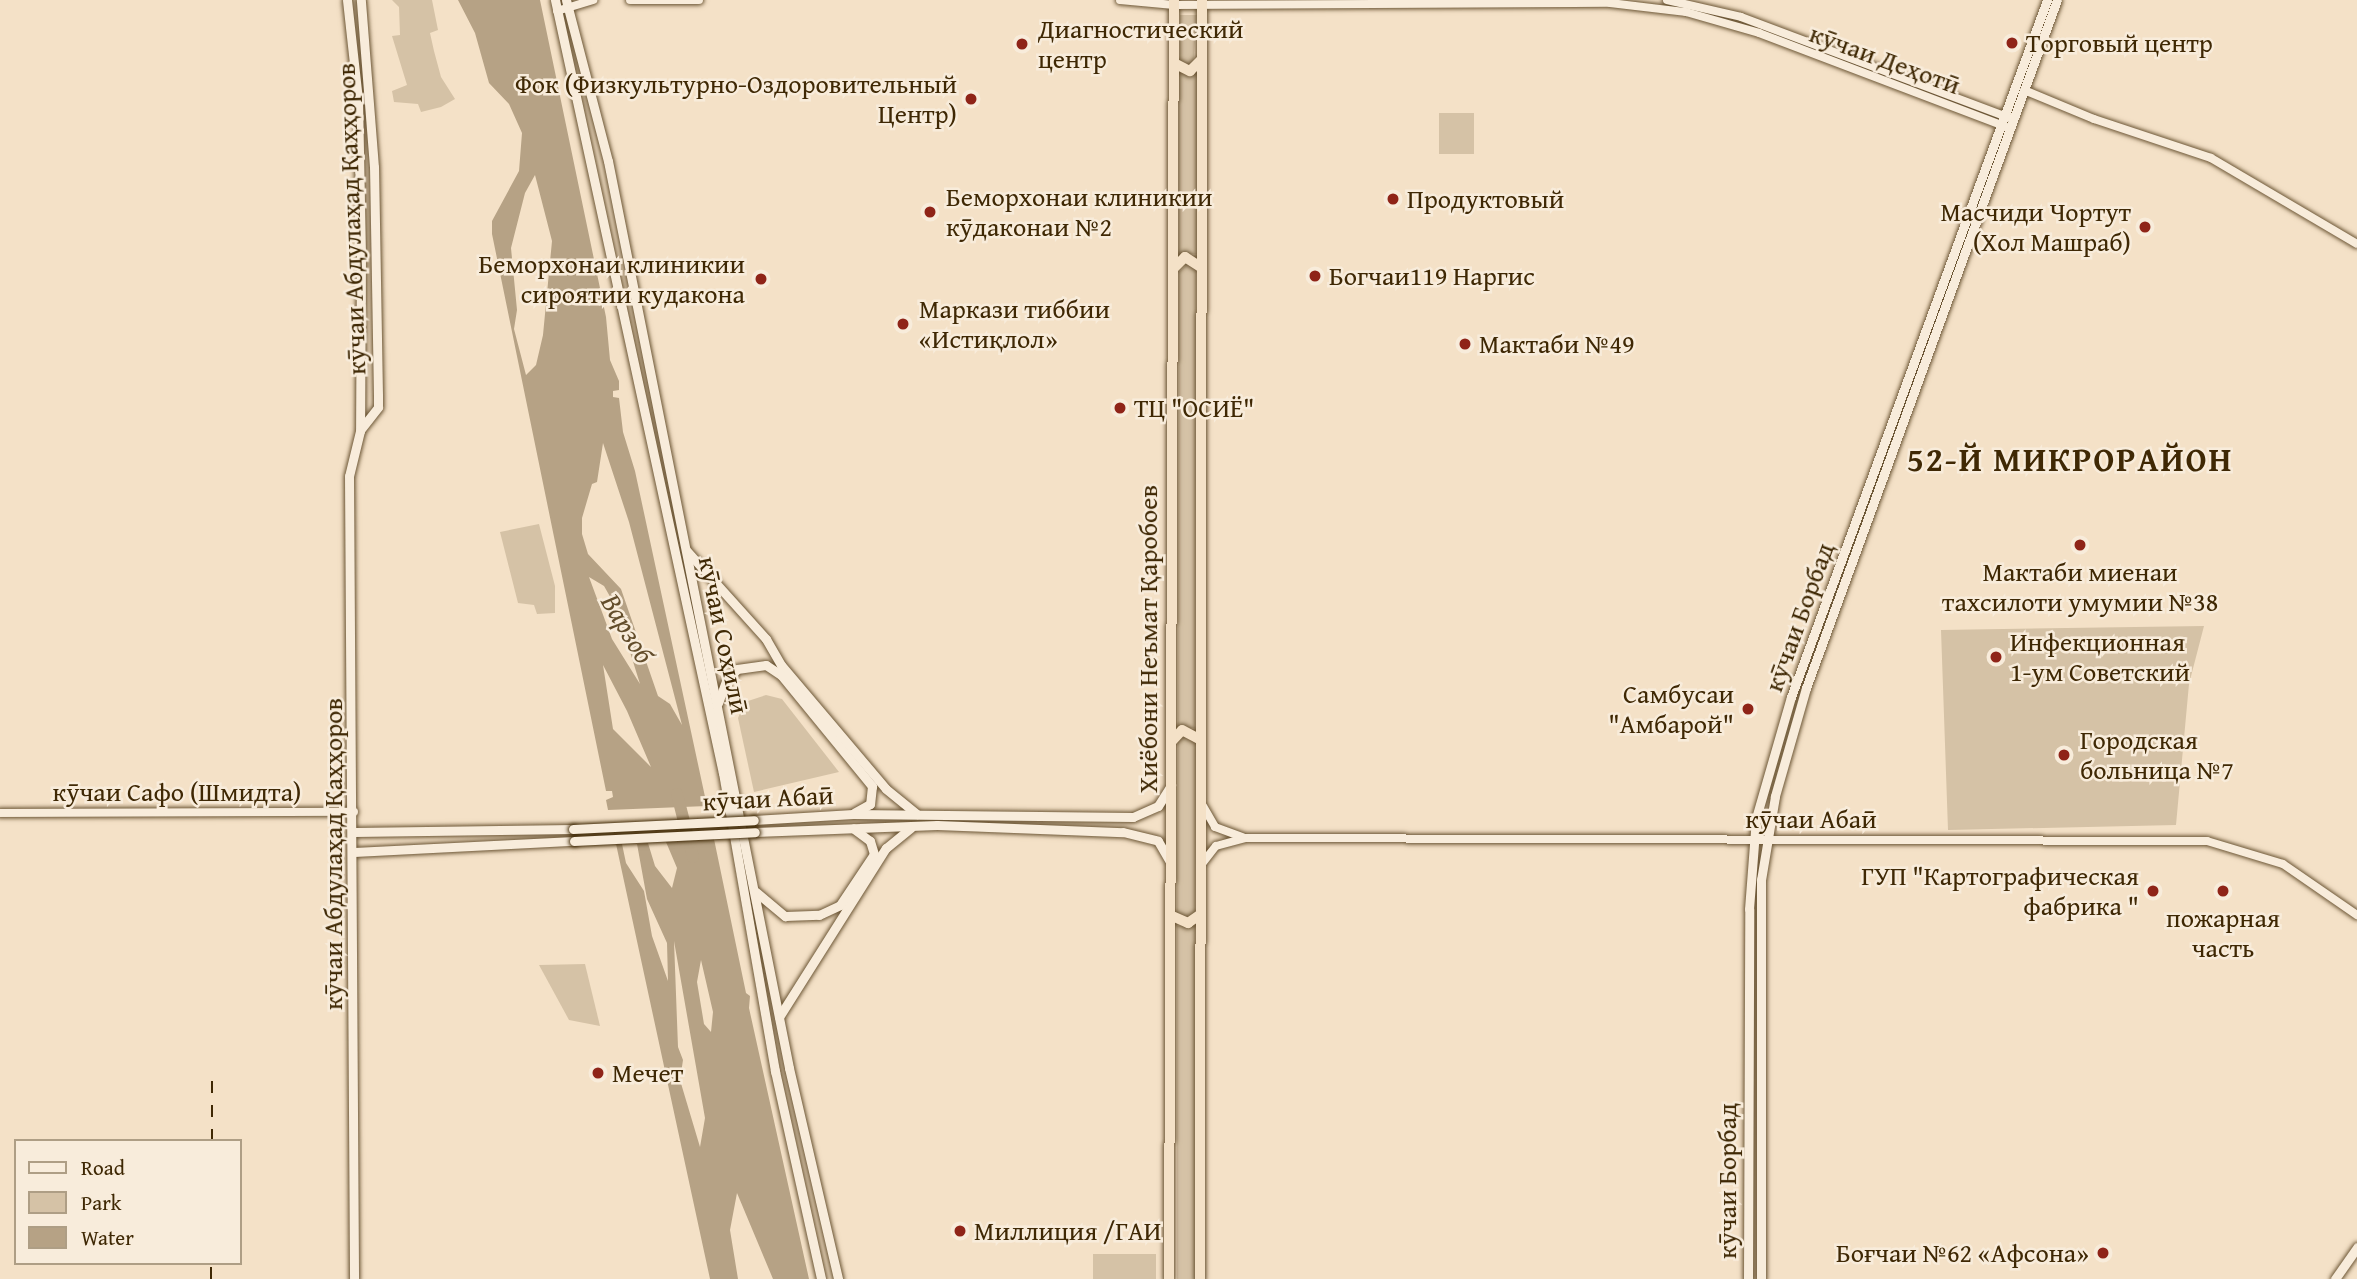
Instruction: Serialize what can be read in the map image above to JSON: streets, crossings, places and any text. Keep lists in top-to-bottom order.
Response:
{
  "streets": {
    "highway": ["Хиёбони Неъмат Қаробоев"],
    "main road": [
      "кӯчаи Абдулаҳад Қаҳҳоров",
      "кӯчаи Борбад",
      "кӯчаи Соҳилӣ",
      "кӯчаи Абаӣ"
    ],
    "street": ["кӯчаи Деҳотӣ", "кӯчаи Сафо (Шмидта)"]
  },
  "crossings": [
    ["кӯчаи Деҳотӣ", "кӯчаи Борбад"],
    ["кӯчаи Деҳотӣ", "Хиёбони Неъмат Қаробоев"],
    ["кӯчаи Абдулаҳад Қаҳҳоров", "кӯчаи Сафо (Шмидта)"],
    ["кӯчаи Абдулаҳад Қаҳҳоров", "кӯчаи Абаӣ"],
    ["кӯчаи Борбад", "кӯчаи Абаӣ"],
    ["Хиёбони Неъмат Қаробоев", "кӯчаи Абаӣ"]
  ],
  "districts": ["52-Й МИКРОРАЙОН"],
  "water": ["Варзоб"],
  "places": [
    "Торговый центр",
    "Диагностический центр",
    "Фок (Физкультурно-Оздоровительный Центр)",
    "Продуктовый",
    "Беморхонаи клиникии кӯдаконаи №2",
    "Масчиди Чортут (Хол Машраб)",
    "Богчаи119 Наргис",
    "Беморхонаи клиникии сироятии кудакона",
    "Маркази тиббии «Истиқлол»",
    "Мактаби №49",
    "ТЦ \"ОСИЁ\"",
    "Мактаби миенаи тахсилоти умумии №38",
    "Инфекционная 1-ум Советский",
    "Самбусаи \"Амбарой\"",
    "Городская больница №7",
    "ГУП \"Картографическая фабрика \"",
    "пожарная часть",
    "Мечет",
    "Миллиция /ГАИ",
    "Боғчаи №62 «Афсона»"
  ],
  "legend": ["Road", "Park", "Water"]
}
